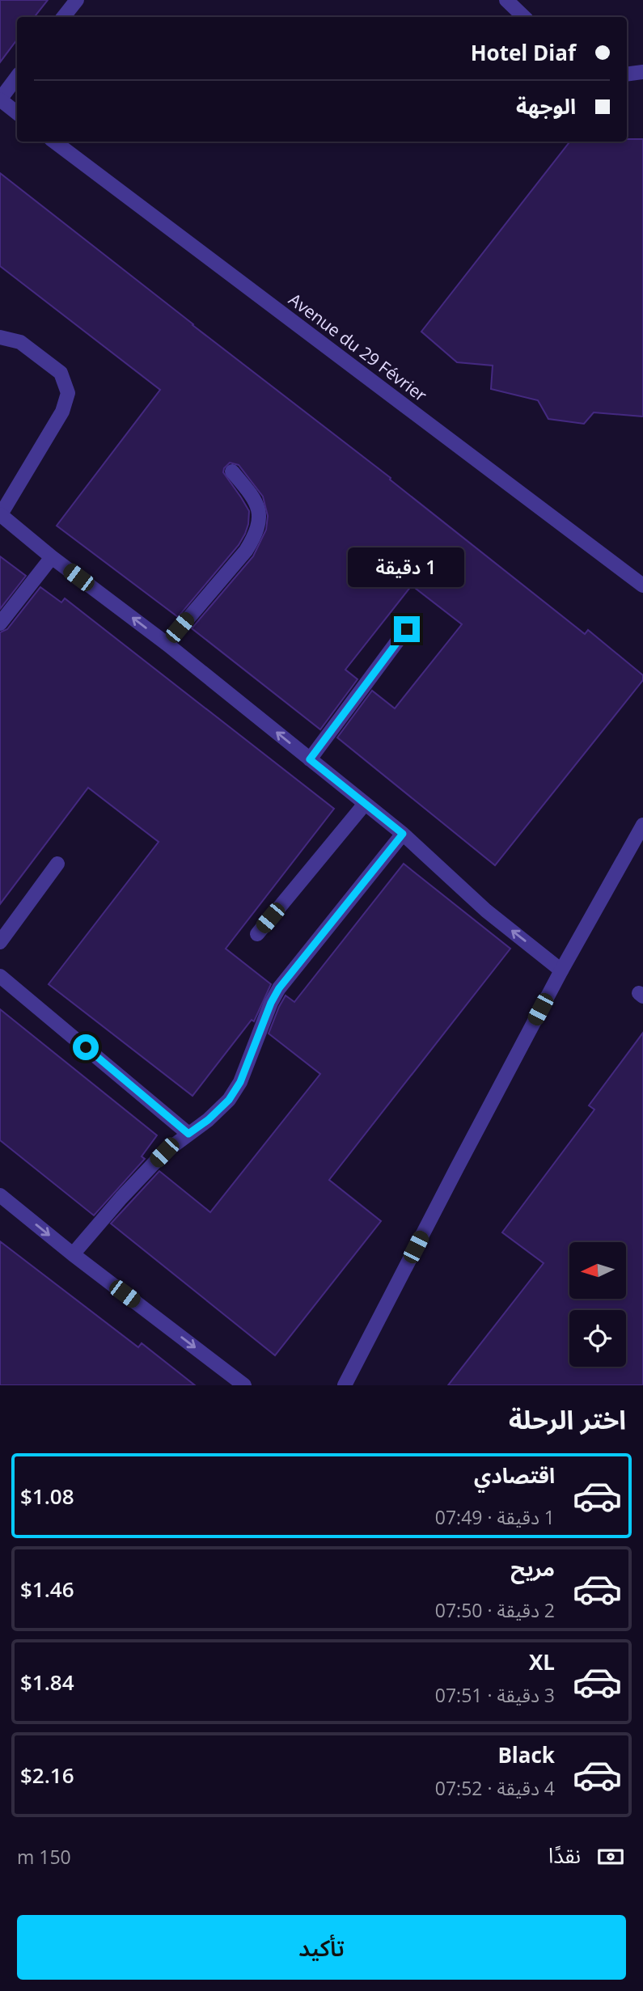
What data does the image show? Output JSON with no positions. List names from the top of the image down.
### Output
{
  "streets": {
    "street": ["Avenue du 29 Février"]
  },
  "north": "left",
  "page": {
    "banner": ["Hotel Diaf", "الوجهة"],
    "bubble": "1 دقيقة",
    "heading": "اختر الرحلة",
    "list": [
      {
        "name": "اقتصادي",
        "note": "1 دقيقة · 07:49",
        "value": "$1.08"
      },
      {
        "name": "مريح",
        "note": "2 دقيقة · 07:50",
        "value": "$1.46"
      },
      {
        "name": "XL",
        "note": "3 دقيقة · 07:51",
        "value": "$1.84"
      },
      {
        "name": "Black",
        "note": "4 دقيقة · 07:52",
        "value": "$2.16"
      }
    ],
    "pay": ["نقدًا", "150 m"],
    "buttons": "تأكيد"
  }
}
